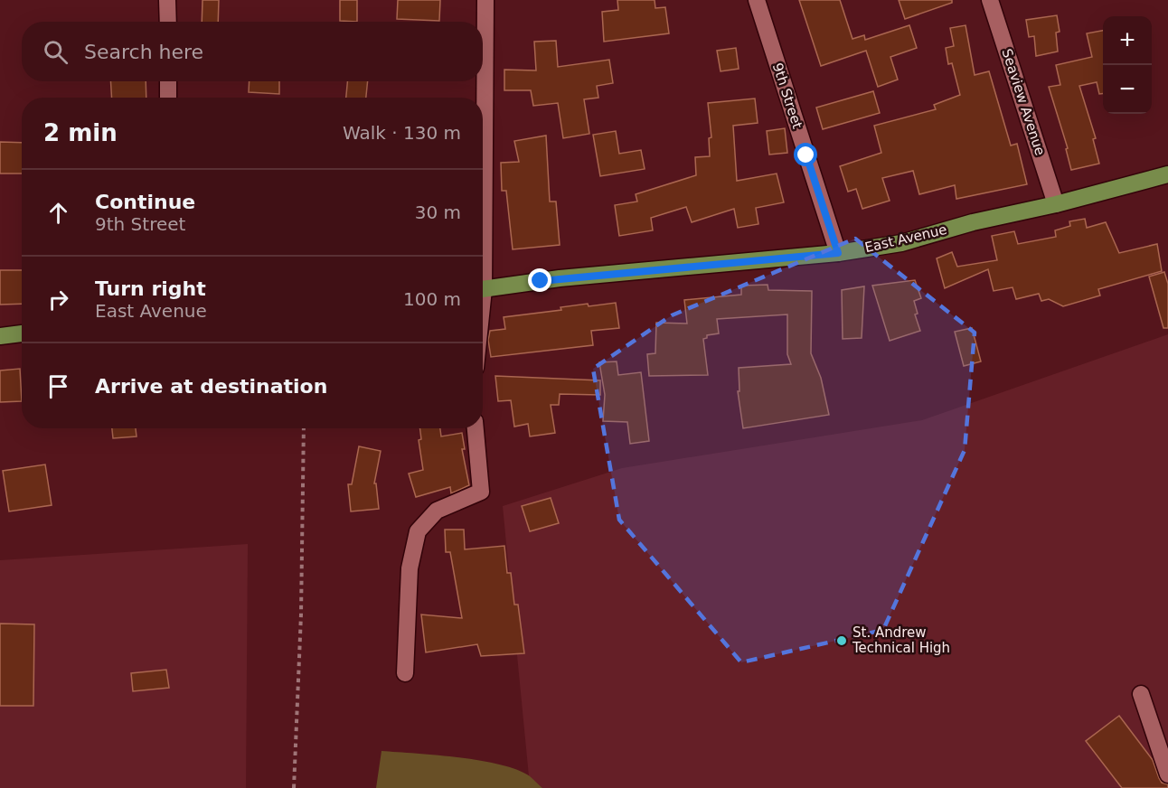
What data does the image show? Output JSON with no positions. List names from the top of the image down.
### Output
{
  "streets": {
    "main road": ["East Avenue"],
    "street": ["9th Street", "Seaview Avenue"]
  },
  "crossings": [
    ["9th Street", "East Avenue"],
    ["Seaview Avenue", "East Avenue"]
  ],
  "places": ["St. Andrew Technical High"],
  "page": {
    "map_buttons": ["+", "−"],
    "search": "Search here",
    "heading": ["2 min", "Walk · 130 m"],
    "list": [
      ["Continue", "9th Street", "30 m"],
      ["Turn right", "East Avenue", "100 m"],
      "Arrive at destination"
    ]
  }
}
